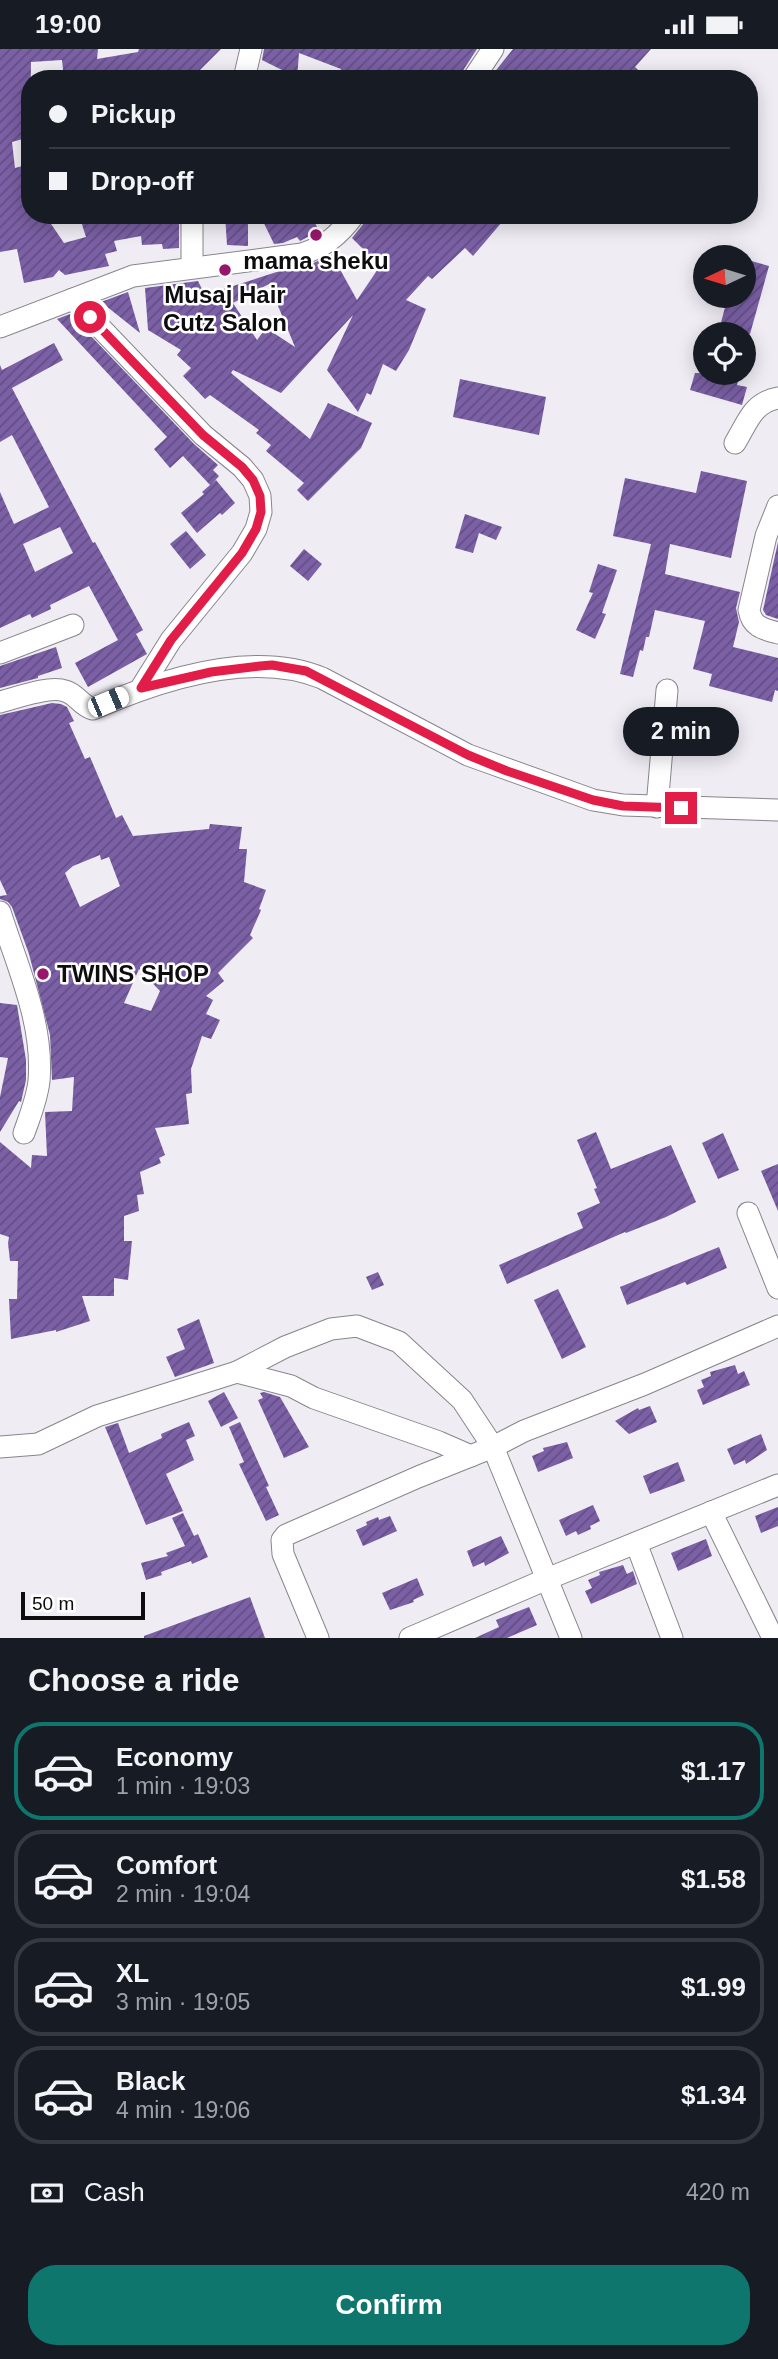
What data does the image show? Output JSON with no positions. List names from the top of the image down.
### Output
{
  "places": ["mama sheku", "Musaj Hair Cutz Salon", "TWINS SHOP"],
  "scale_bar": "50 m",
  "north": "left",
  "page": {
    "status": "19:00",
    "banner": ["Pickup", "Drop-off"],
    "bubble": "2 min",
    "scale": "50 m",
    "heading": "Choose a ride",
    "list": [
      {
        "name": "Economy",
        "note": "1 min · 19:03",
        "value": "$1.17"
      },
      {
        "name": "Comfort",
        "note": "2 min · 19:04",
        "value": "$1.58"
      },
      {
        "name": "XL",
        "note": "3 min · 19:05",
        "value": "$1.99"
      },
      {
        "name": "Black",
        "note": "4 min · 19:06",
        "value": "$1.34"
      }
    ],
    "pay": ["Cash", "420 m"],
    "buttons": "Confirm"
  }
}
